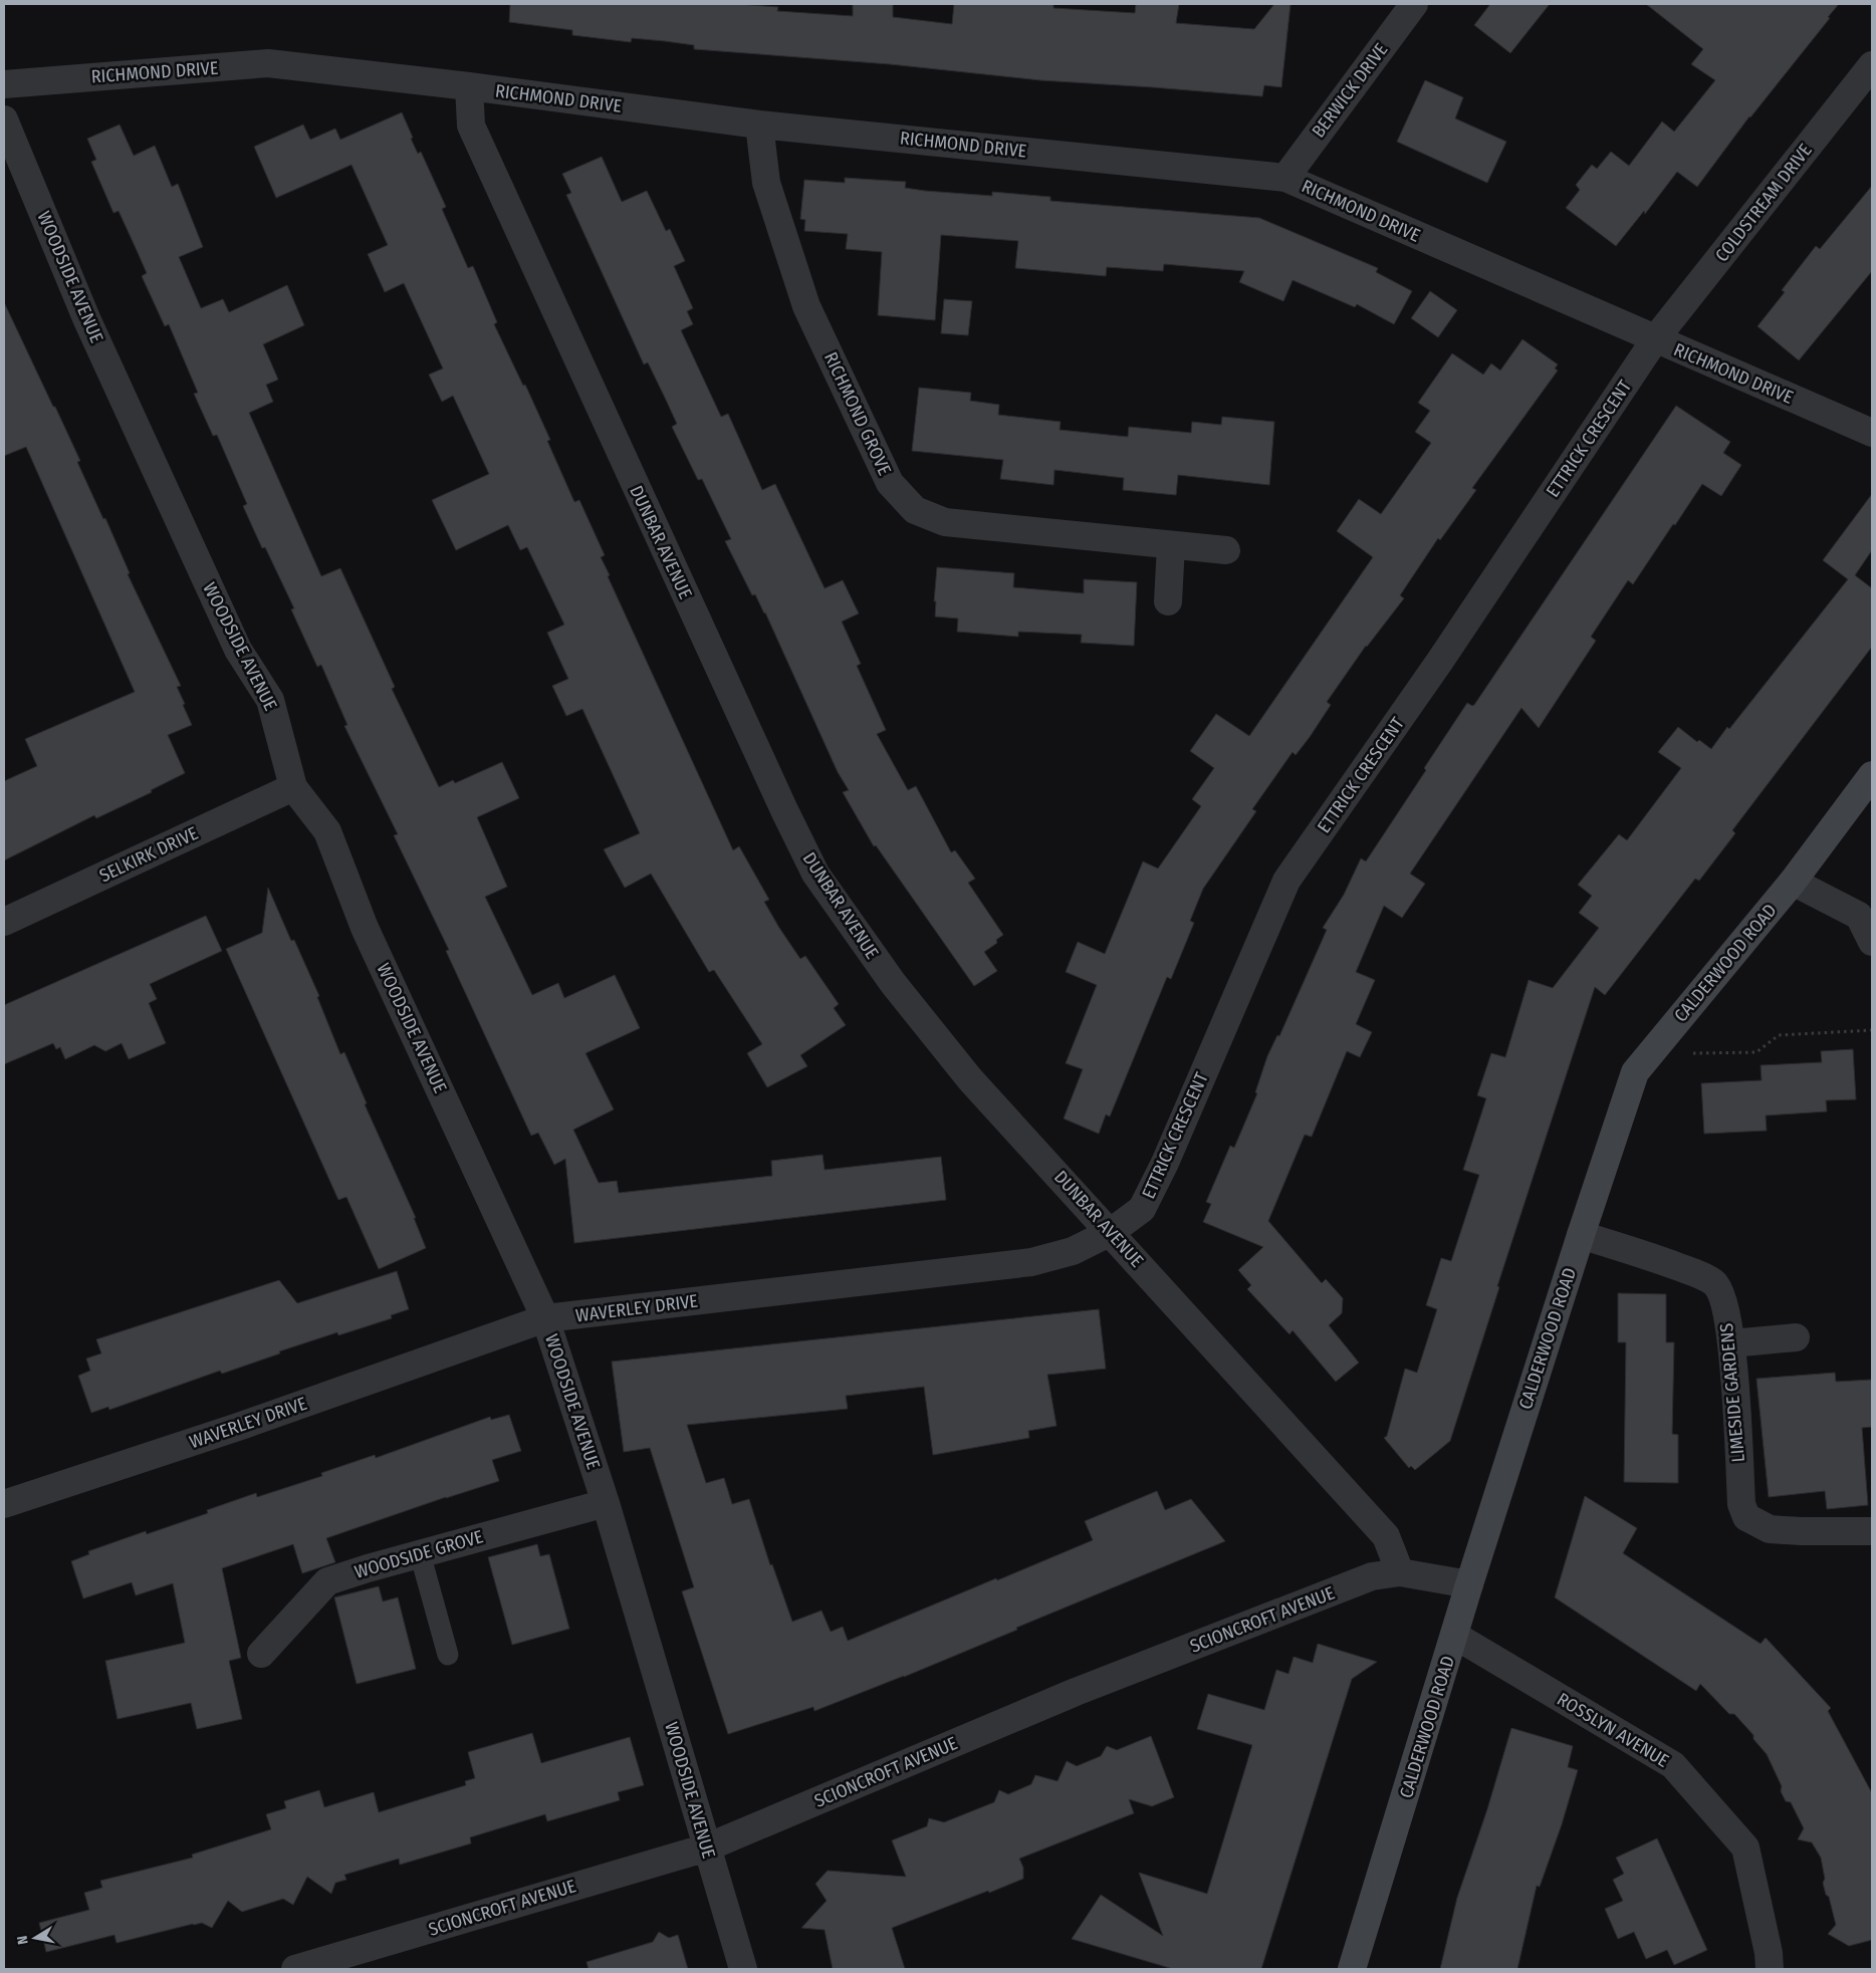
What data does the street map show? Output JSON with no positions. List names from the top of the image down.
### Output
{
  "streets": {
    "street": [
      "RICHMOND DRIVE",
      "BERWICK DRIVE",
      "COLDSTREAM DRIVE",
      "WOODSIDE AVENUE",
      "RICHMOND GROVE",
      "ETTRICK CRESCENT",
      "DUNBAR AVENUE",
      "SELKIRK DRIVE",
      "CALDERWOOD ROAD",
      "WAVERLEY DRIVE",
      "LIMESIDE GARDENS",
      "WOODSIDE GROVE",
      "SCIONCROFT AVENUE",
      "ROSSLYN AVENUE"
    ]
  },
  "crossings": [
    ["RICHMOND DRIVE", "BERWICK DRIVE"],
    ["RICHMOND DRIVE", "COLDSTREAM DRIVE"],
    ["RICHMOND DRIVE", "RICHMOND GROVE"],
    ["RICHMOND DRIVE", "ETTRICK CRESCENT"],
    ["RICHMOND DRIVE", "DUNBAR AVENUE"],
    ["COLDSTREAM DRIVE", "ETTRICK CRESCENT"],
    ["WOODSIDE AVENUE", "SELKIRK DRIVE"],
    ["WOODSIDE AVENUE", "WAVERLEY DRIVE"],
    ["WOODSIDE AVENUE", "WOODSIDE GROVE"],
    ["WOODSIDE AVENUE", "SCIONCROFT AVENUE"],
    ["ETTRICK CRESCENT", "DUNBAR AVENUE"],
    ["ETTRICK CRESCENT", "WAVERLEY DRIVE"],
    ["DUNBAR AVENUE", "WAVERLEY DRIVE"],
    ["DUNBAR AVENUE", "SCIONCROFT AVENUE"],
    ["CALDERWOOD ROAD", "LIMESIDE GARDENS"],
    ["CALDERWOOD ROAD", "SCIONCROFT AVENUE"],
    ["CALDERWOOD ROAD", "ROSSLYN AVENUE"]
  ],
  "north": "left"
}
